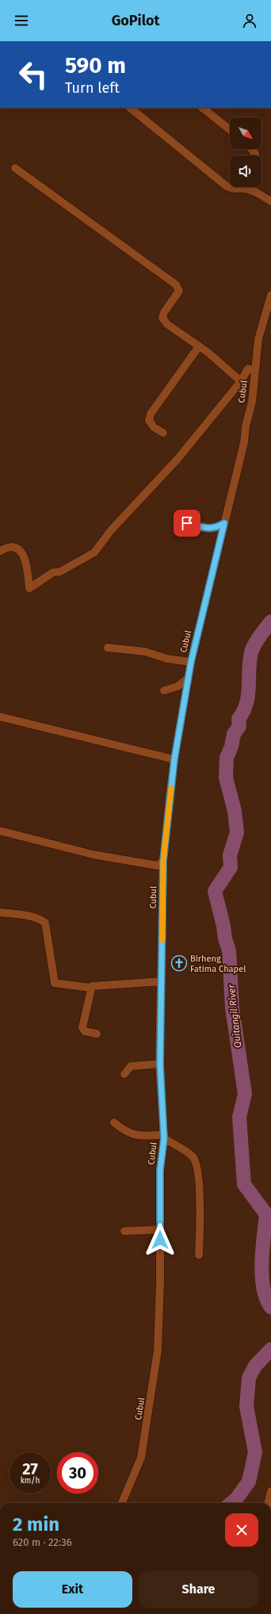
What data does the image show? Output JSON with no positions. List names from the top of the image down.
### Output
{
  "streets": {
    "street": ["Cubul"]
  },
  "water": ["Quitangil River"],
  "places": {
    "church": ["Birheng Fatima Chapel"]
  },
  "north": "bottom right",
  "page": {
    "header": "GoPilot",
    "turn": ["590 m", "Turn left"],
    "speed": "27 km/h",
    "limit": "30",
    "heading": ["2 min", "620 m · 22:36"],
    "buttons": ["Exit", "Share"]
  }
}
